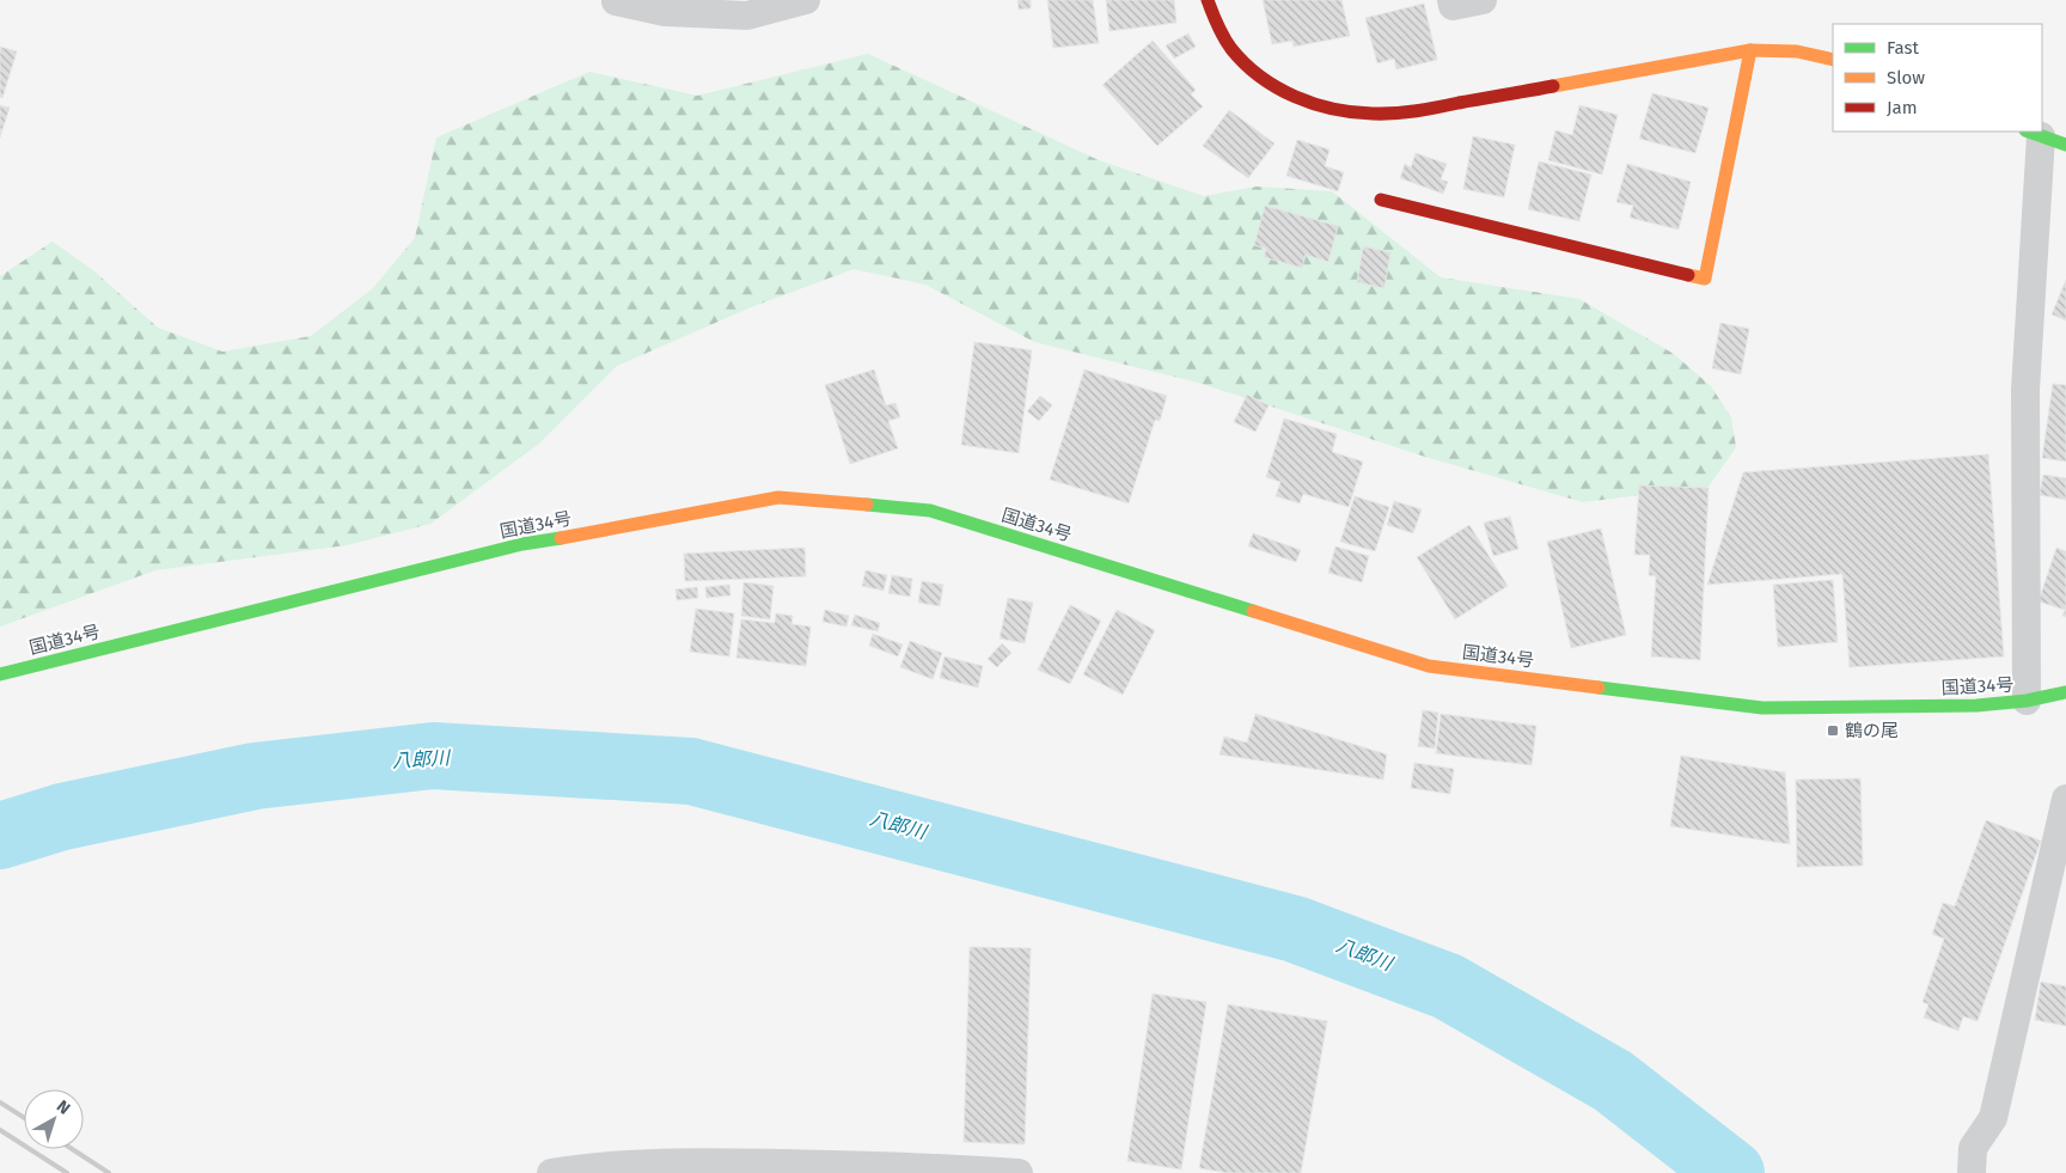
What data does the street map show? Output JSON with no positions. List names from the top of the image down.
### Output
{
  "streets": {
    "main road": ["国道34号"]
  },
  "water": ["八郎川"],
  "places": {
    "transit": ["鶴の尾"]
  },
  "legend": ["Fast", "Slow", "Jam"],
  "north": "top right"
}
